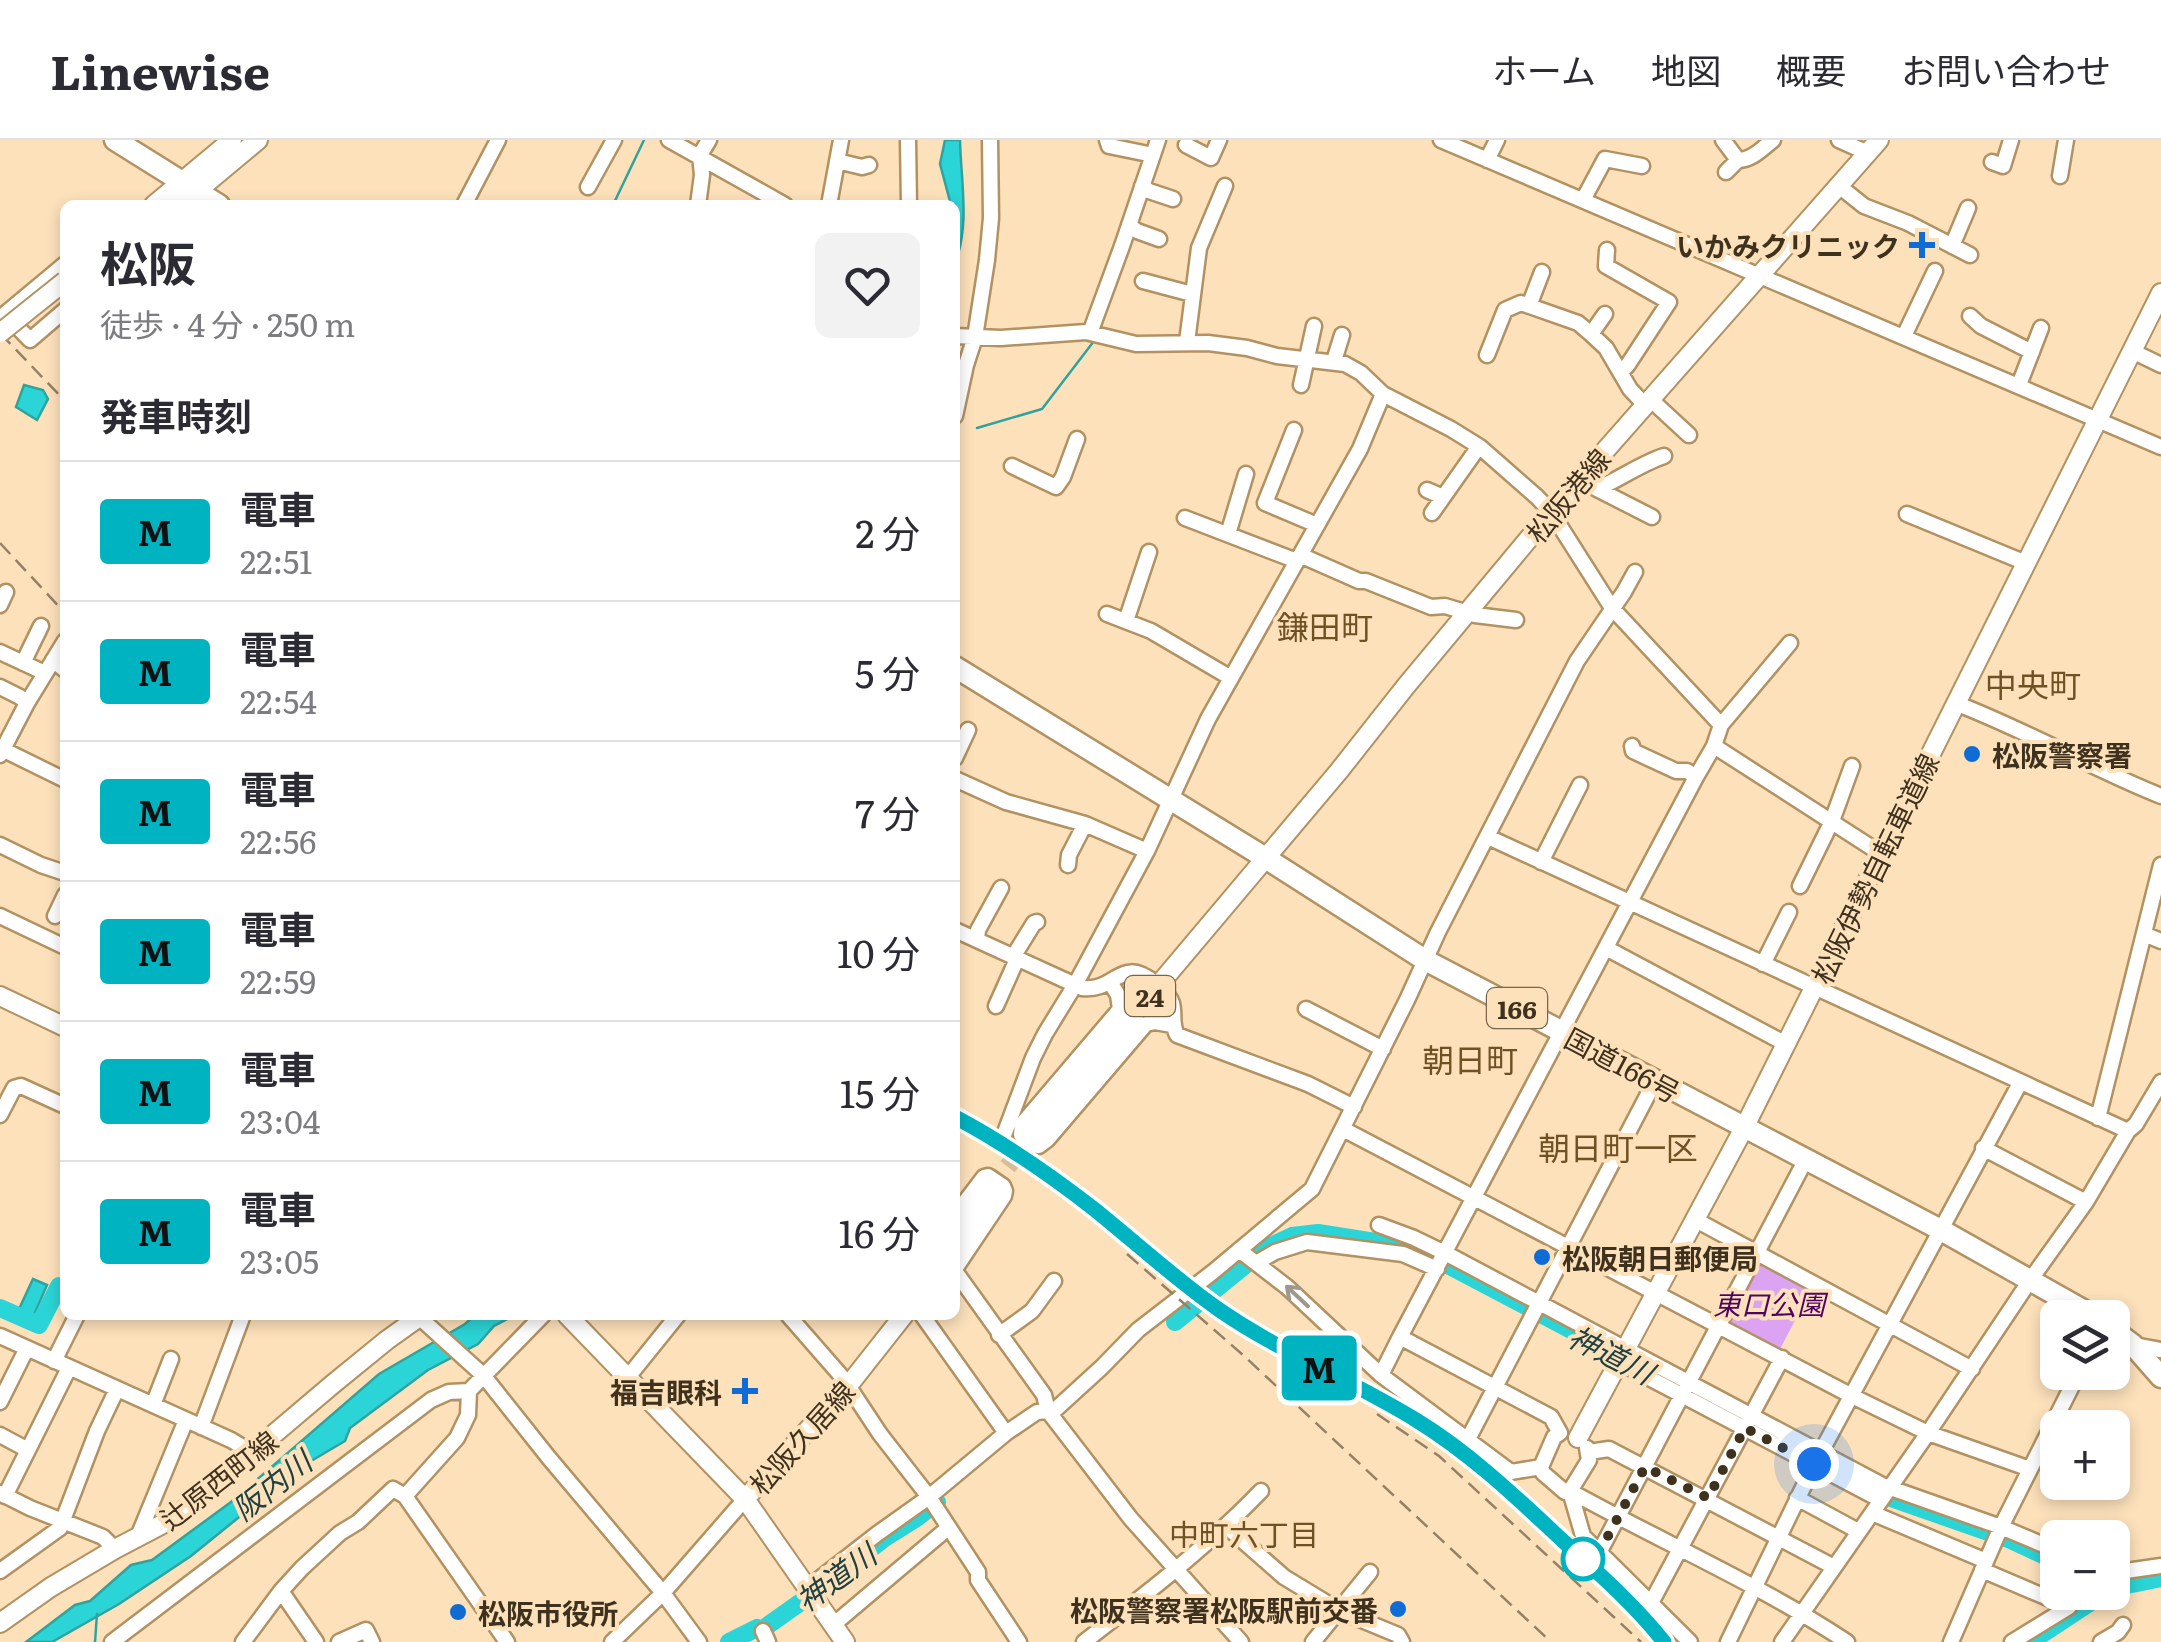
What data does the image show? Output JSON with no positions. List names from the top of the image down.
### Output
{
  "streets": {
    "highway": ["166", "国道166号"],
    "main road": [
      "松阪港線",
      "松阪伊勢自転車道線",
      "24",
      "松阪久居線",
      "辻原西町線"
    ]
  },
  "crossings": [
    ["松阪港線", "24"],
    ["松阪港線", "国道166号"],
    ["松阪伊勢自転車道線", "国道166号"],
    ["24", "国道166号"]
  ],
  "districts": [
    "鎌田町",
    "中央町",
    "朝日町",
    "朝日町一区",
    "中町六丁目"
  ],
  "water": ["神道川", "阪内川"],
  "parks": ["東口公園"],
  "places": {
    "health": ["いかみクリニック", "福吉眼科"],
    "other": [
      "松阪警察署",
      "松阪朝日郵便局",
      "松阪警察署松阪駅前交番",
      "松阪市役所"
    ]
  },
  "page": {
    "header": "Linewise",
    "nav": [
      "ホーム",
      "地図",
      "概要",
      "お問い合わせ"
    ],
    "on_map": "M",
    "heading": [
      ["松阪", "徒歩 · 4 分 · 250 m"],
      "発車時刻"
    ],
    "list": [
      {
        "mark": "M",
        "name": "電車",
        "note": "22:51",
        "value": "2 分"
      },
      {
        "mark": "M",
        "name": "電車",
        "note": "22:54",
        "value": "5 分"
      },
      {
        "mark": "M",
        "name": "電車",
        "note": "22:56",
        "value": "7 分"
      },
      {
        "mark": "M",
        "name": "電車",
        "note": "22:59",
        "value": "10 分"
      },
      {
        "mark": "M",
        "name": "電車",
        "note": "23:04",
        "value": "15 分"
      },
      {
        "mark": "M",
        "name": "電車",
        "note": "23:05",
        "value": "16 分"
      }
    ],
    "map_buttons": ["+", "−"]
  }
}
